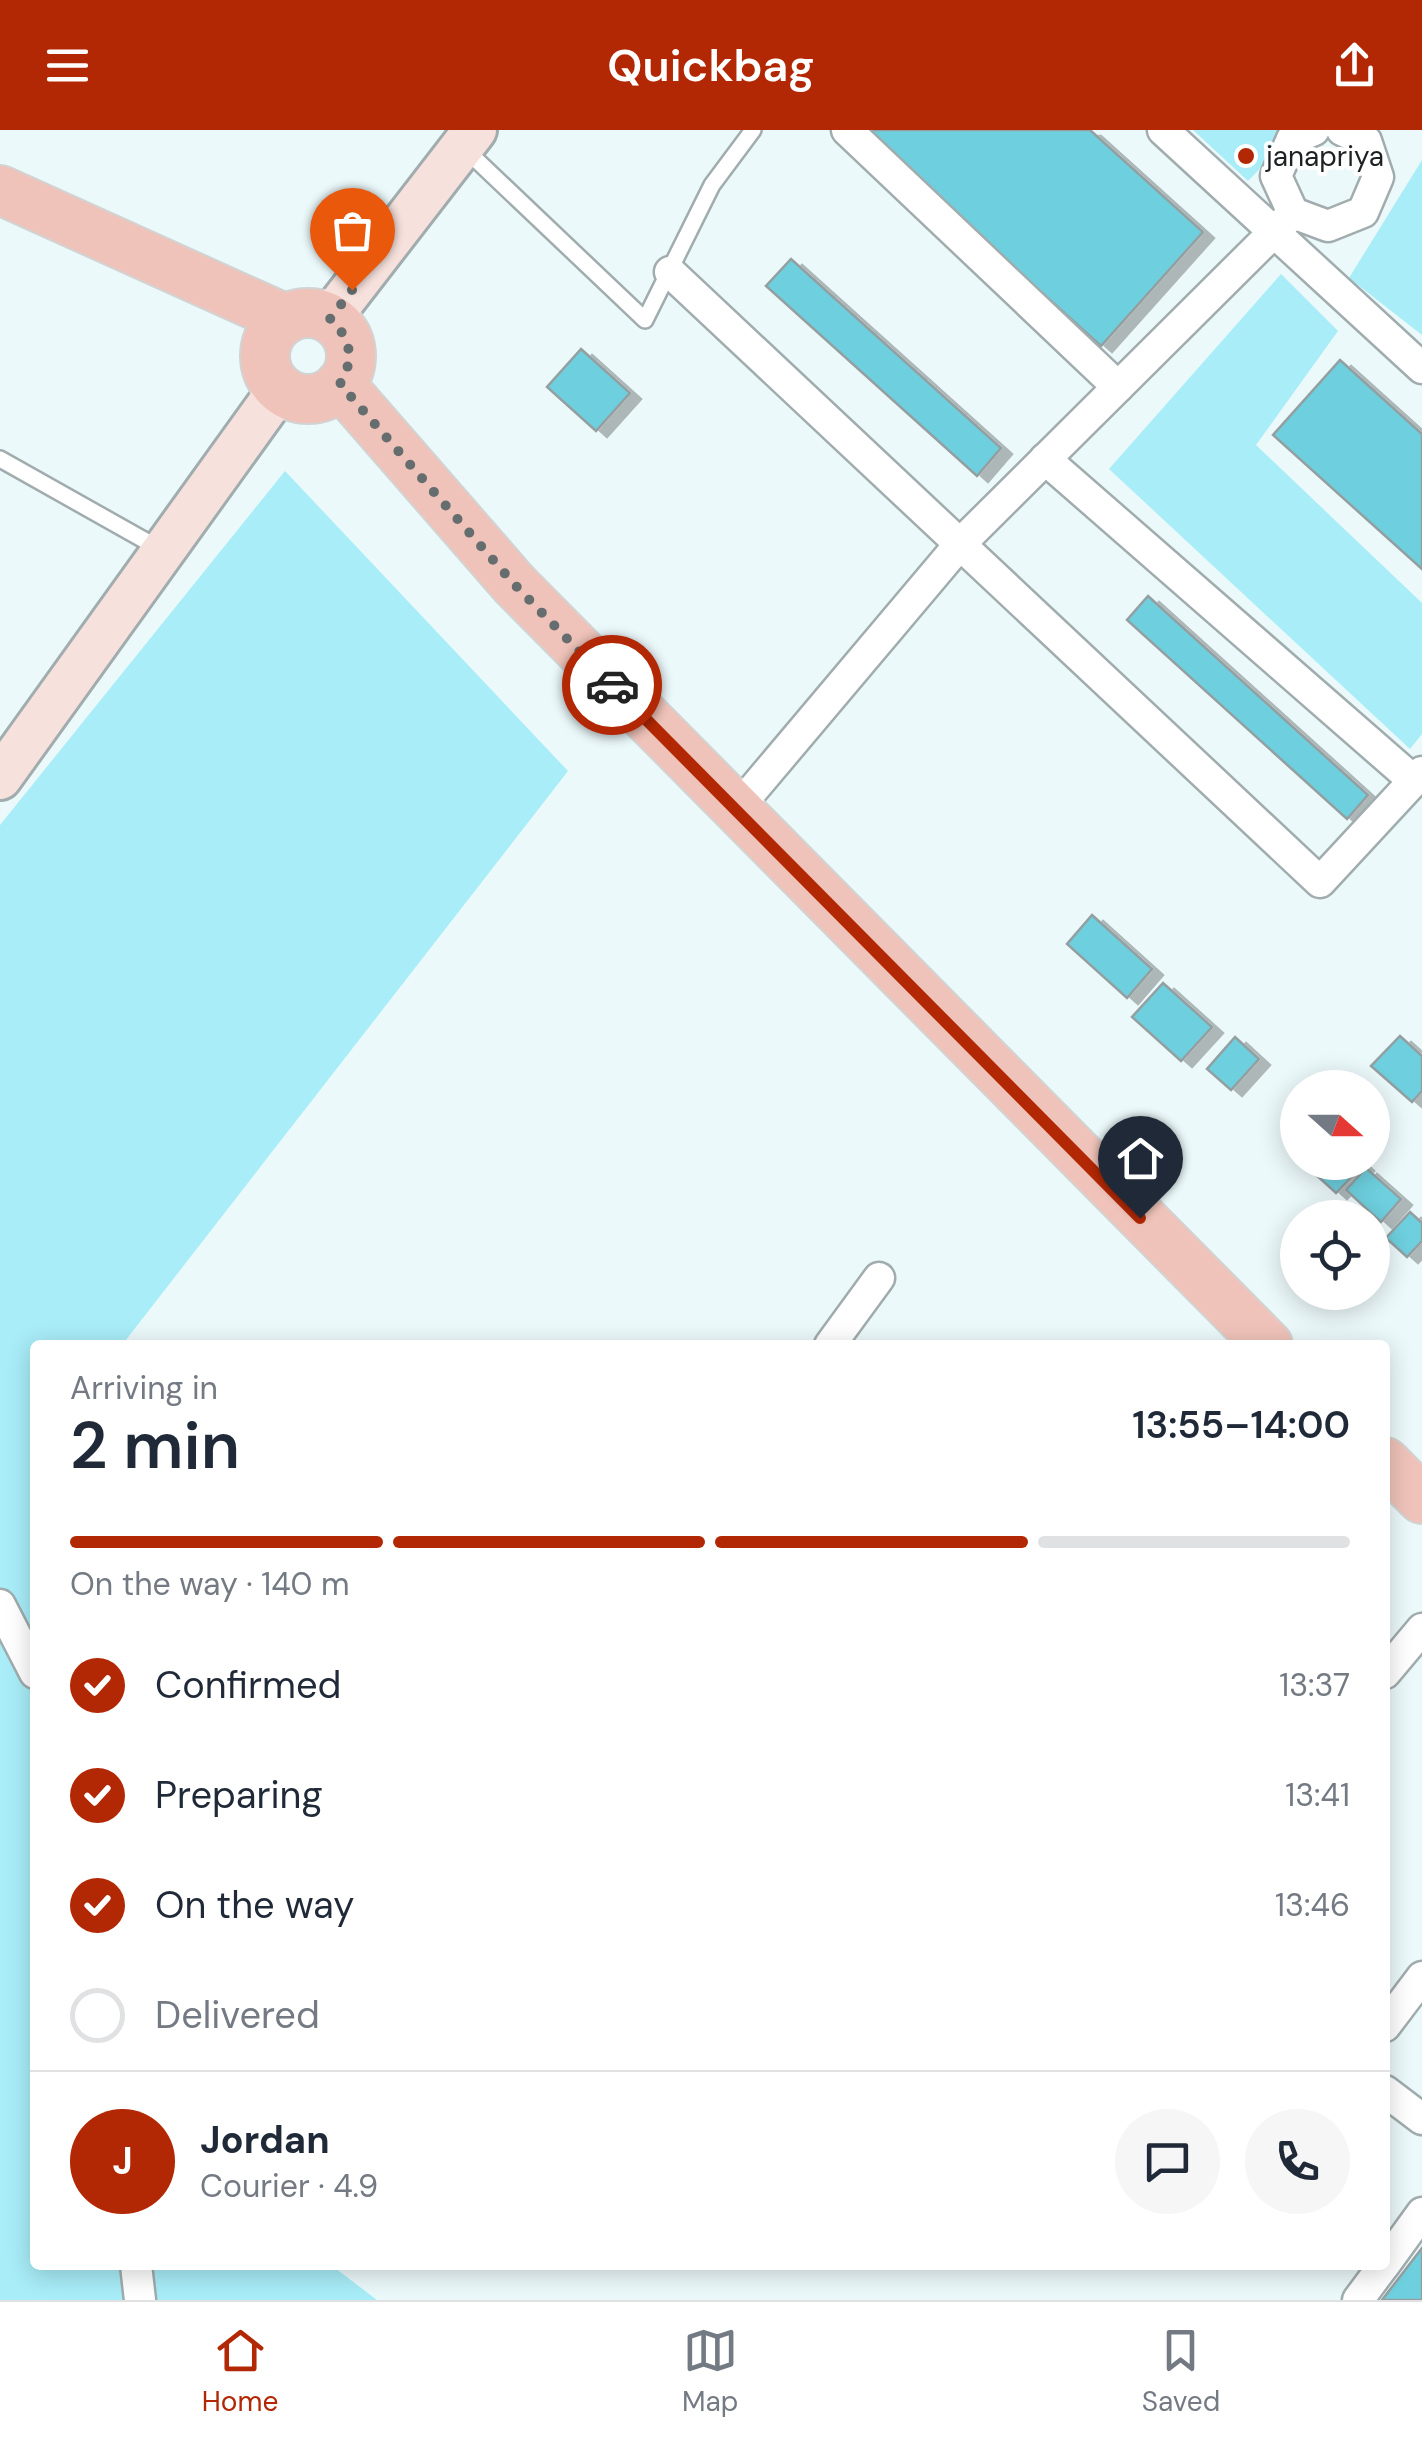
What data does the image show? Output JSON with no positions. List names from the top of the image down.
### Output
{
  "places": ["janapriya"],
  "north": "right",
  "page": {
    "header": "Quickbag",
    "heading": ["2 min", "Arriving in", "13:55–14:00"],
    "panel": ["Jordan", "Courier · 4.9"],
    "bar": "On the way · 140 m",
    "list": [
      ["Confirmed", "13:37"],
      ["Preparing", "13:41"],
      ["On the way", "13:46"],
      "Delivered"
    ],
    "round": "J",
    "tabs": ["Home", "Map", "Saved"]
  }
}
